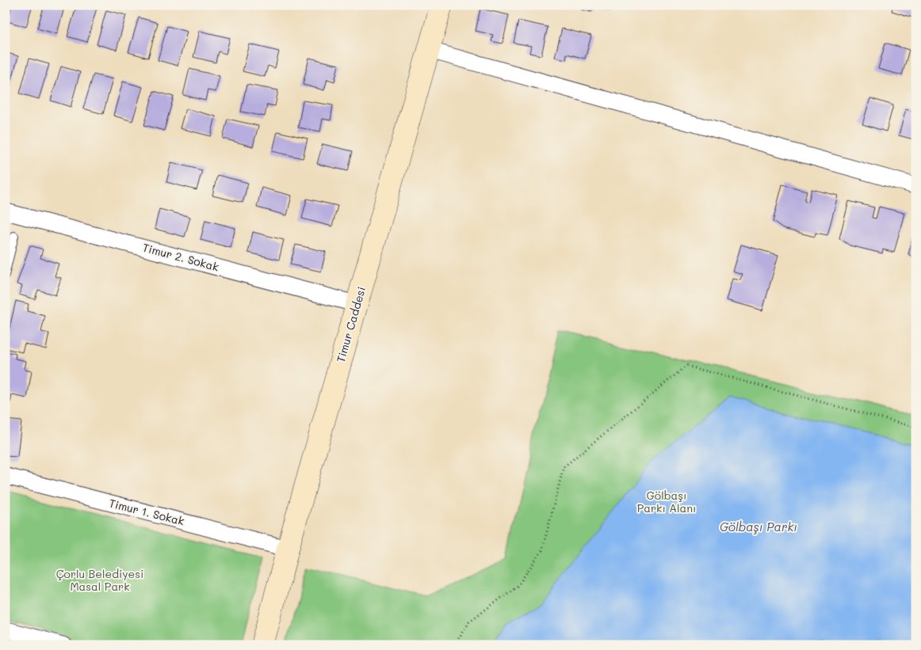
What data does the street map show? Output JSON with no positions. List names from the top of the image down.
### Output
{
  "streets": {
    "street": ["Timur 2. Sokak", "Timur Caddesi", "Timur 1. Sokak"]
  },
  "crossings": [
    ["Timur 2. Sokak", "Timur Caddesi"],
    ["Timur Caddesi", "Timur 1. Sokak"]
  ],
  "water": ["Gölbaşı Parkı"],
  "parks": ["Gölbaşı Parkı Alanı", "Çorlu Belediyesi Masal Park"]
}
